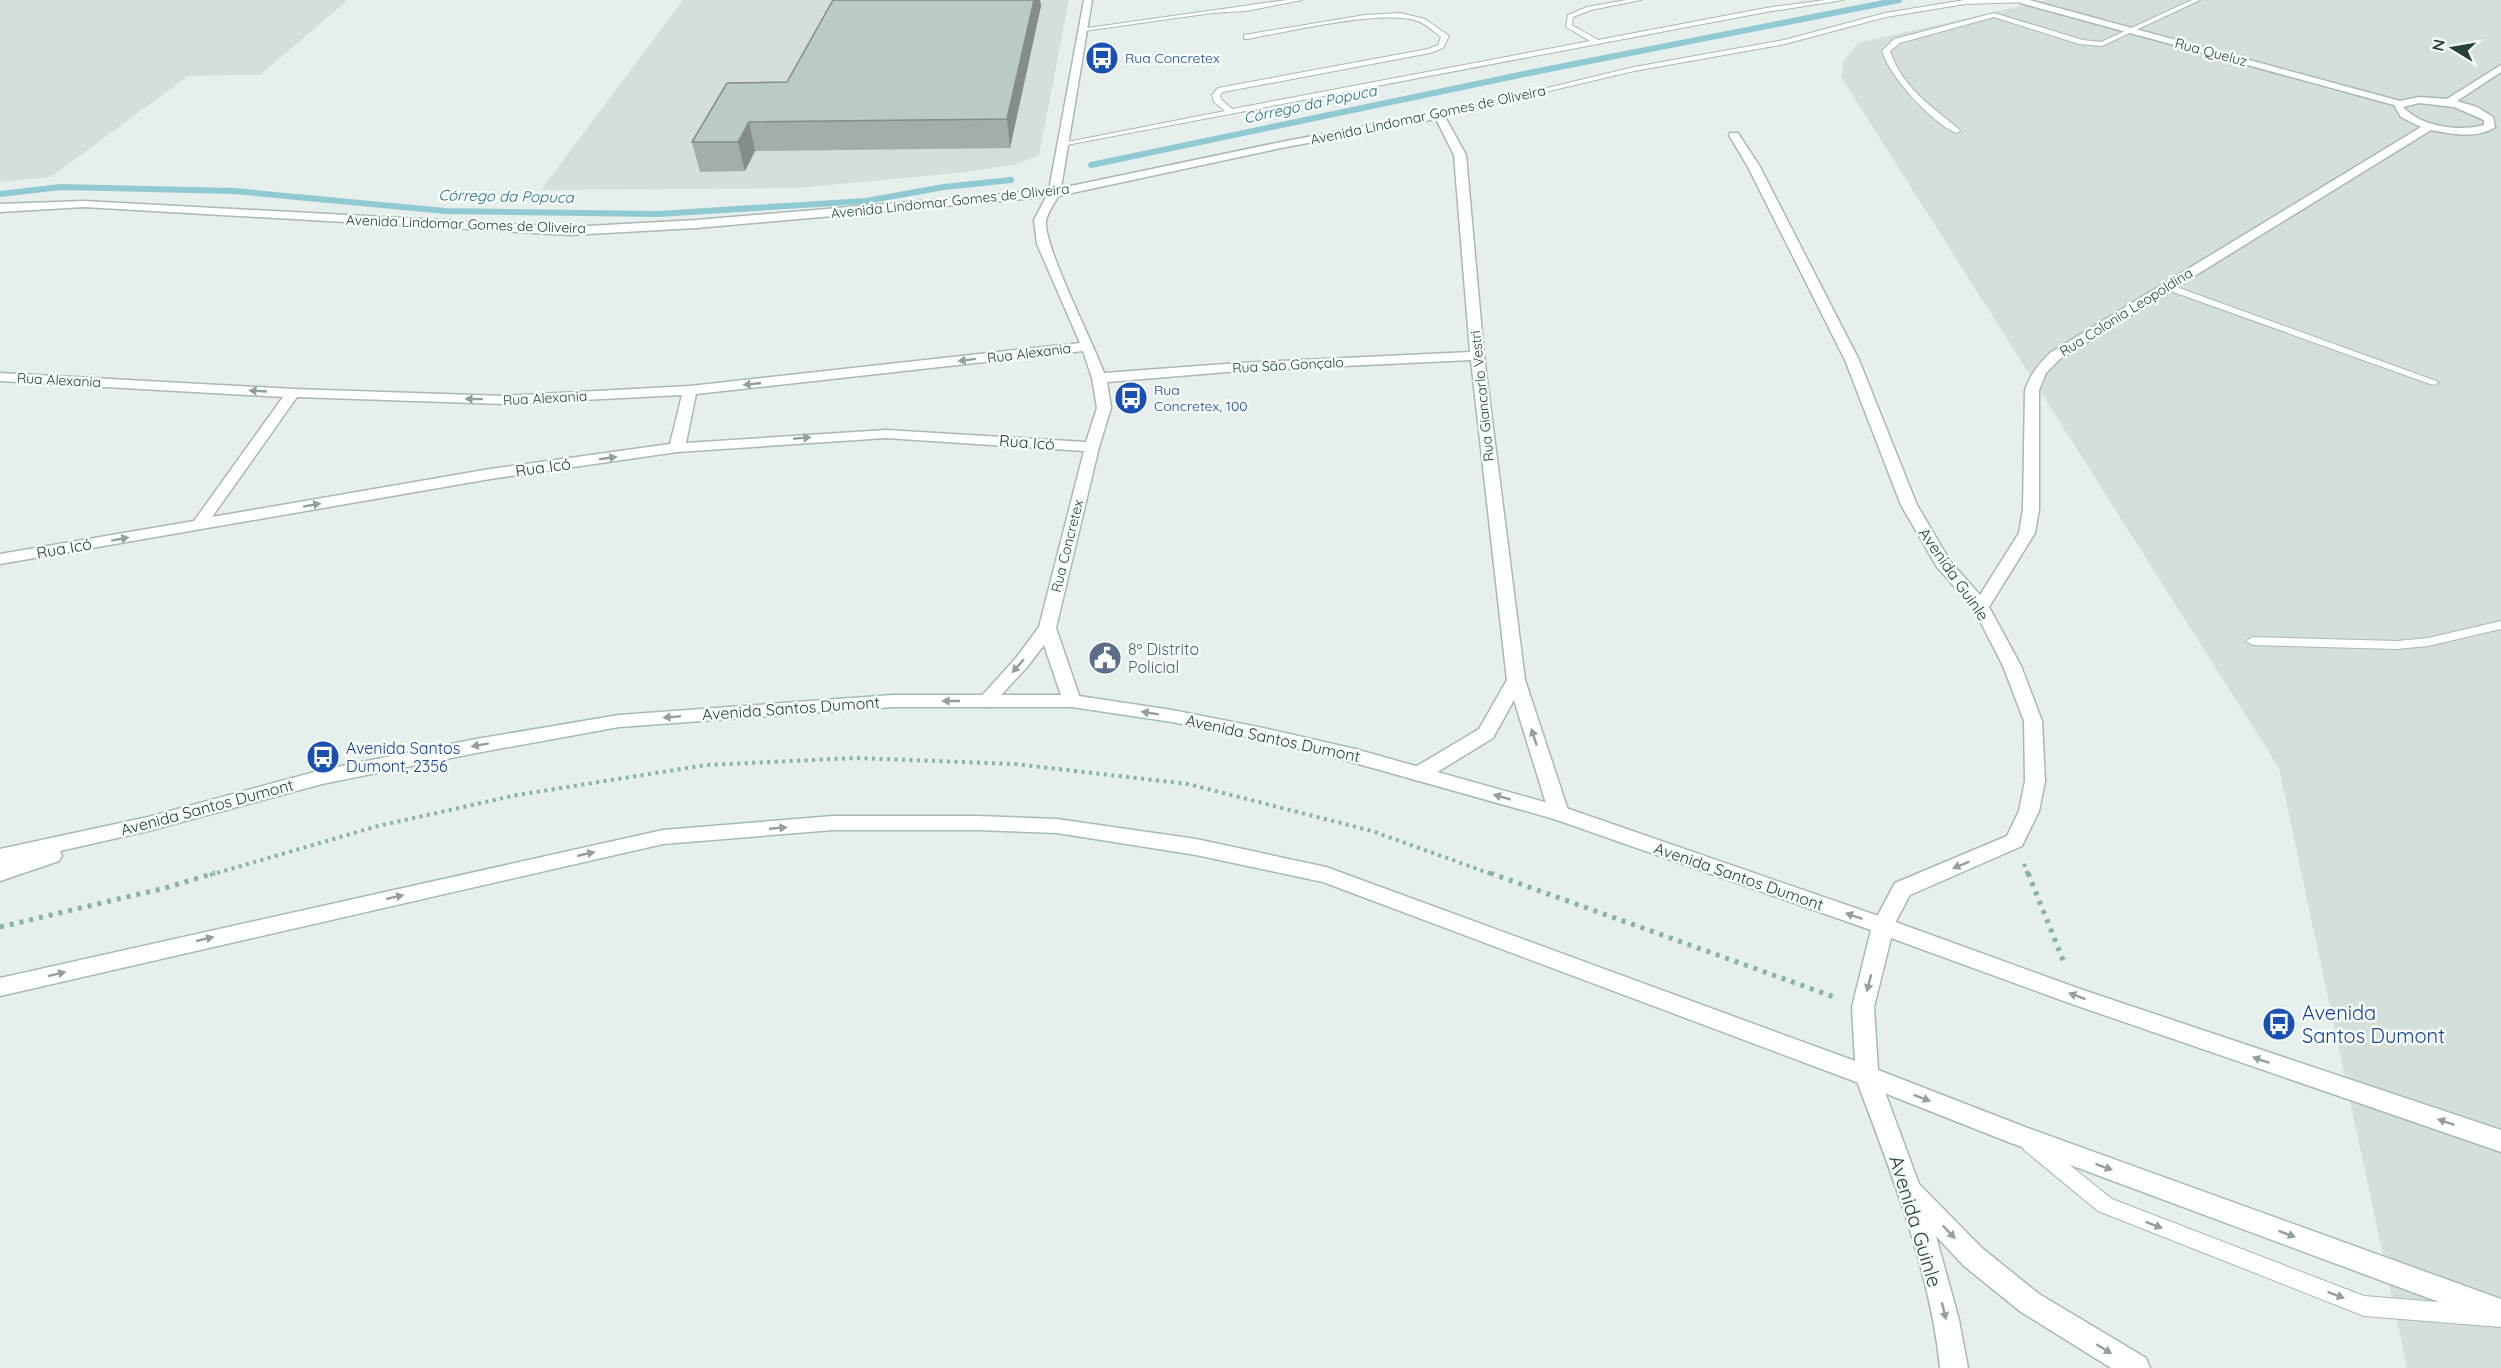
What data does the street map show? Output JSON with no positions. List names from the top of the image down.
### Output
{
  "streets": {
    "street": [
      "Rua Queluz",
      "Avenida Lindomar Gomes de Oliveira",
      "Rua Colonia Leopoldina",
      "Rua Alexania",
      "Rua São Gonçalo",
      "Rua Giancarlo Vestri",
      "Rua Icó",
      "Rua Concretex",
      "Avenida Guinle",
      "Avenida Santos Dumont"
    ]
  },
  "crossings": [
    ["Rua Queluz", "Avenida Lindomar Gomes de Oliveira"],
    ["Avenida Lindomar Gomes de Oliveira", "Rua Giancarlo Vestri"],
    ["Avenida Lindomar Gomes de Oliveira", "Rua Concretex"],
    ["Rua Colonia Leopoldina", "Avenida Guinle"],
    ["Rua Alexania", "Rua Concretex"],
    ["Rua São Gonçalo", "Rua Giancarlo Vestri"],
    ["Rua São Gonçalo", "Rua Concretex"],
    ["Rua Giancarlo Vestri", "Avenida Santos Dumont"],
    ["Rua Icó", "Rua Concretex"],
    ["Rua Concretex", "Avenida Santos Dumont"],
    ["Avenida Guinle", "Avenida Santos Dumont"]
  ],
  "one_way": ["Rua Alexania", "Rua Icó"],
  "water": ["Córrego da Popuca"],
  "places": {
    "bus stop": [
      "Rua Concretex",
      "Rua Concretex, 100",
      "Avenida Santos Dumont, 2356",
      "Avenida Santos Dumont"
    ],
    "public building": ["8º Distrito Policial"]
  },
  "north": "left"
}
